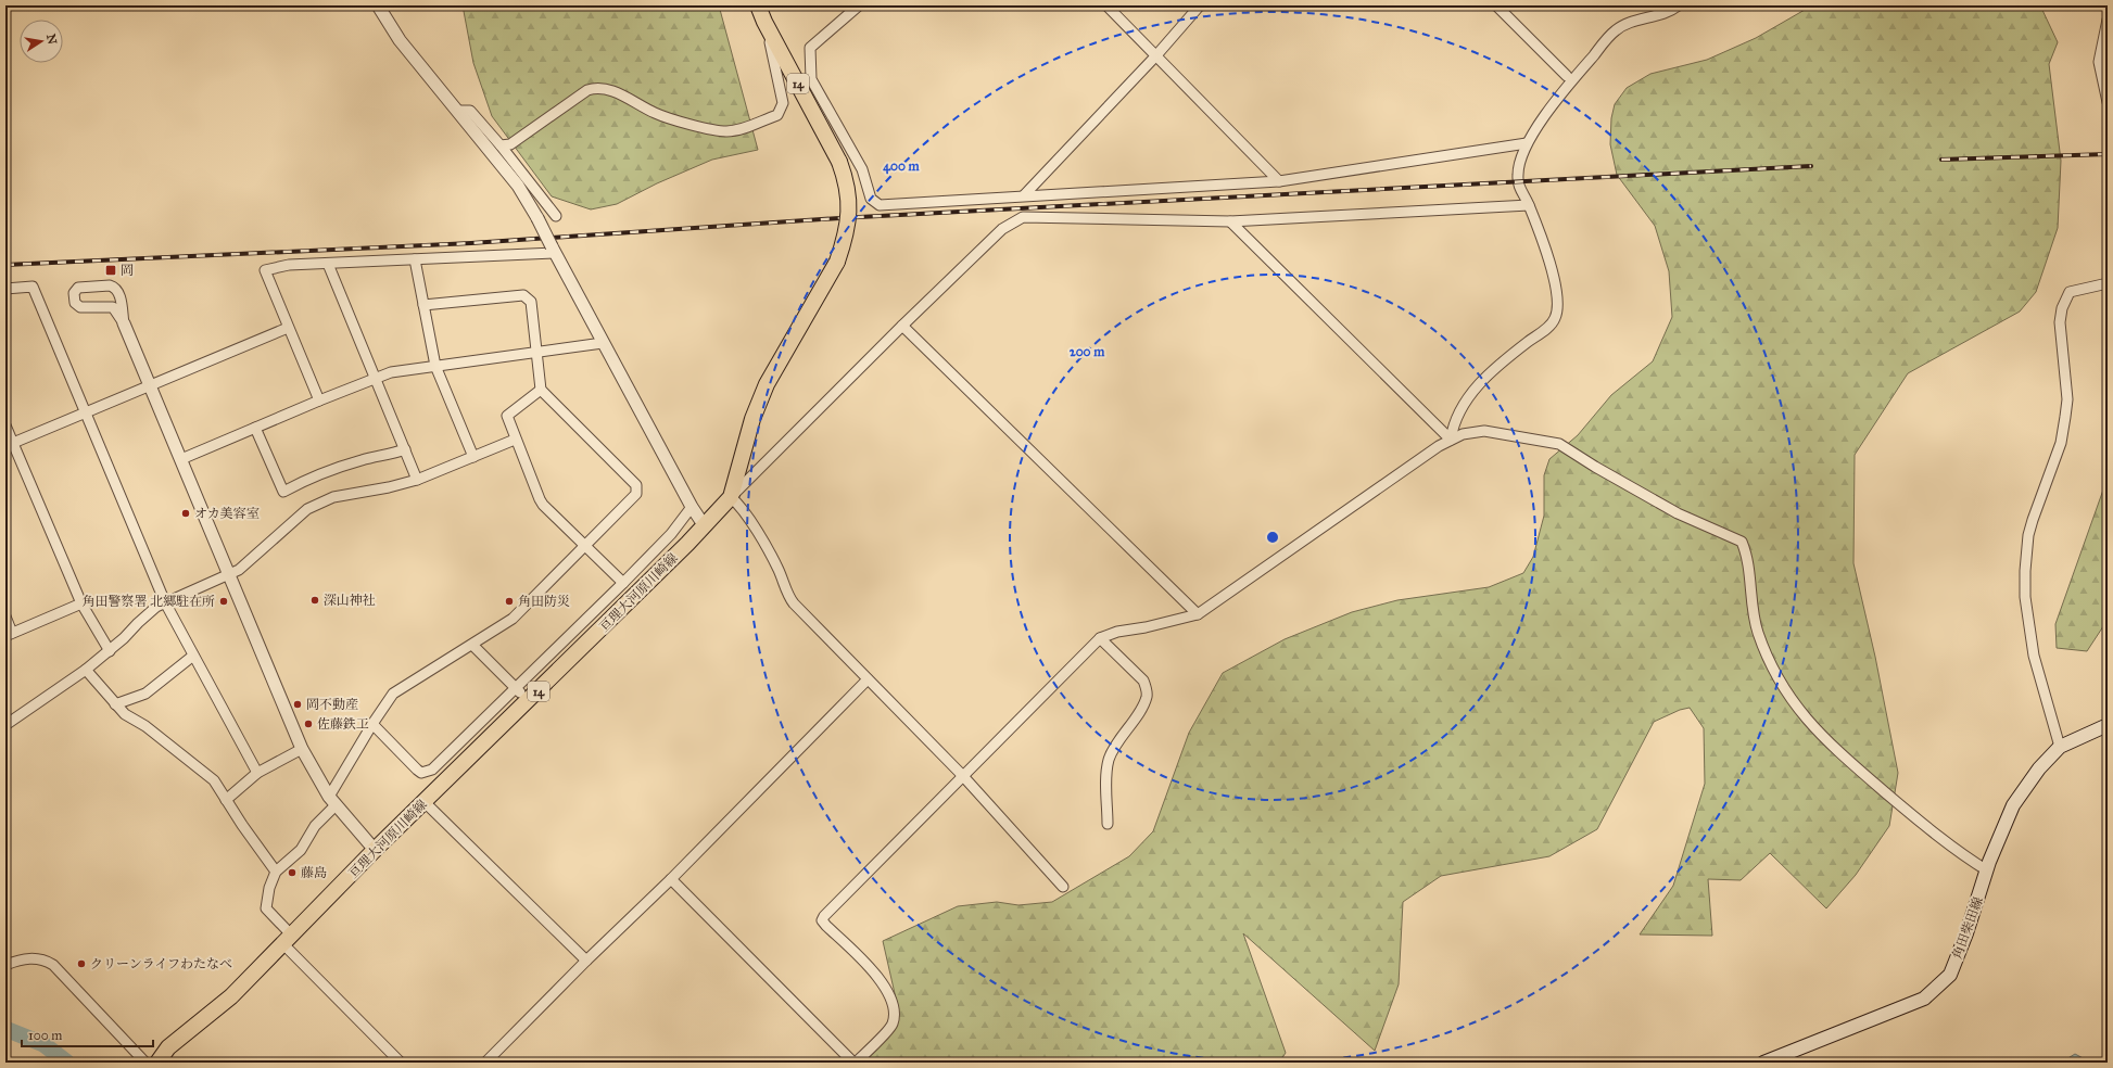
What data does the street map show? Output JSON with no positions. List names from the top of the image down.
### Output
{
  "streets": {
    "main road": ["14", "亘理大河原川崎線", "角田柴田線"]
  },
  "places": {
    "transit": ["岡"],
    "other": [
      "オカ美容室",
      "深山神社",
      "角田警察署 北郷駐在所",
      "角田防災",
      "岡不動産",
      "佐藤鉄工",
      "藤島",
      "クリーンライフわたなべ"
    ]
  },
  "scale_bar": "100 m",
  "north": "right",
  "rings": ["400 m", "200 m"]
}
